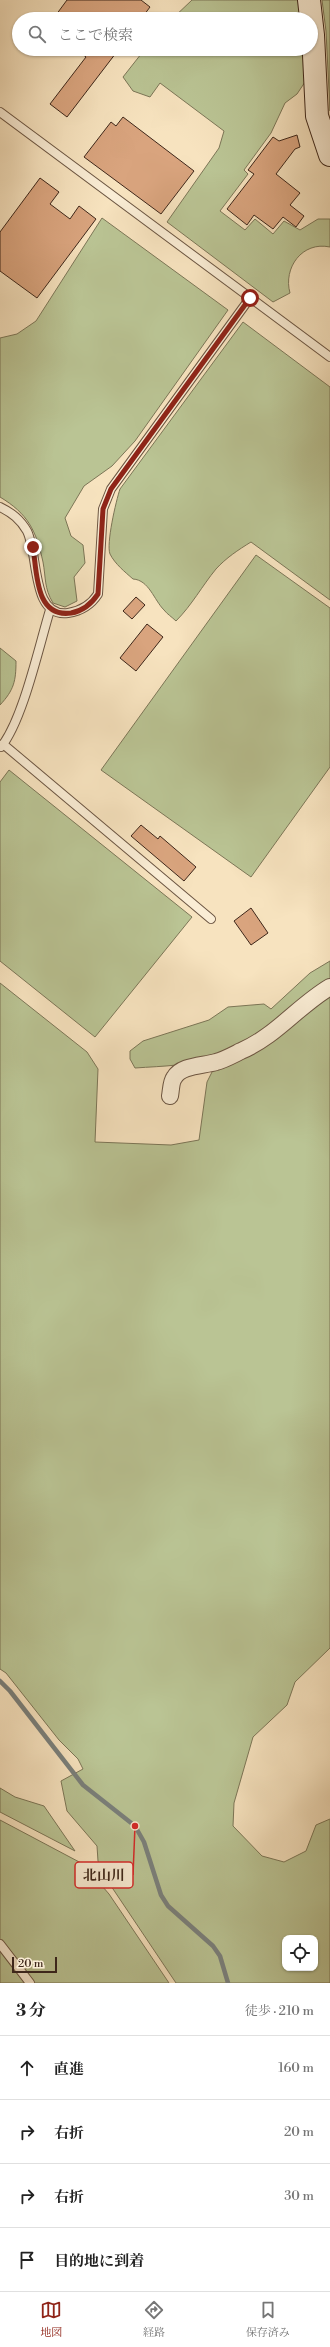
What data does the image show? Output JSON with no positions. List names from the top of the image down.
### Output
{
  "places": ["北山川"],
  "scale_bar": "20 m",
  "page": {
    "search": "ここで検索",
    "scale": "20 m",
    "heading": ["3 分", "徒歩 · 210 m"],
    "list": [
      ["直進", "160 m"],
      ["右折", "20 m"],
      ["右折", "30 m"],
      "目的地に到着"
    ],
    "nav": ["地図", "経路", "保存済み"]
  }
}
